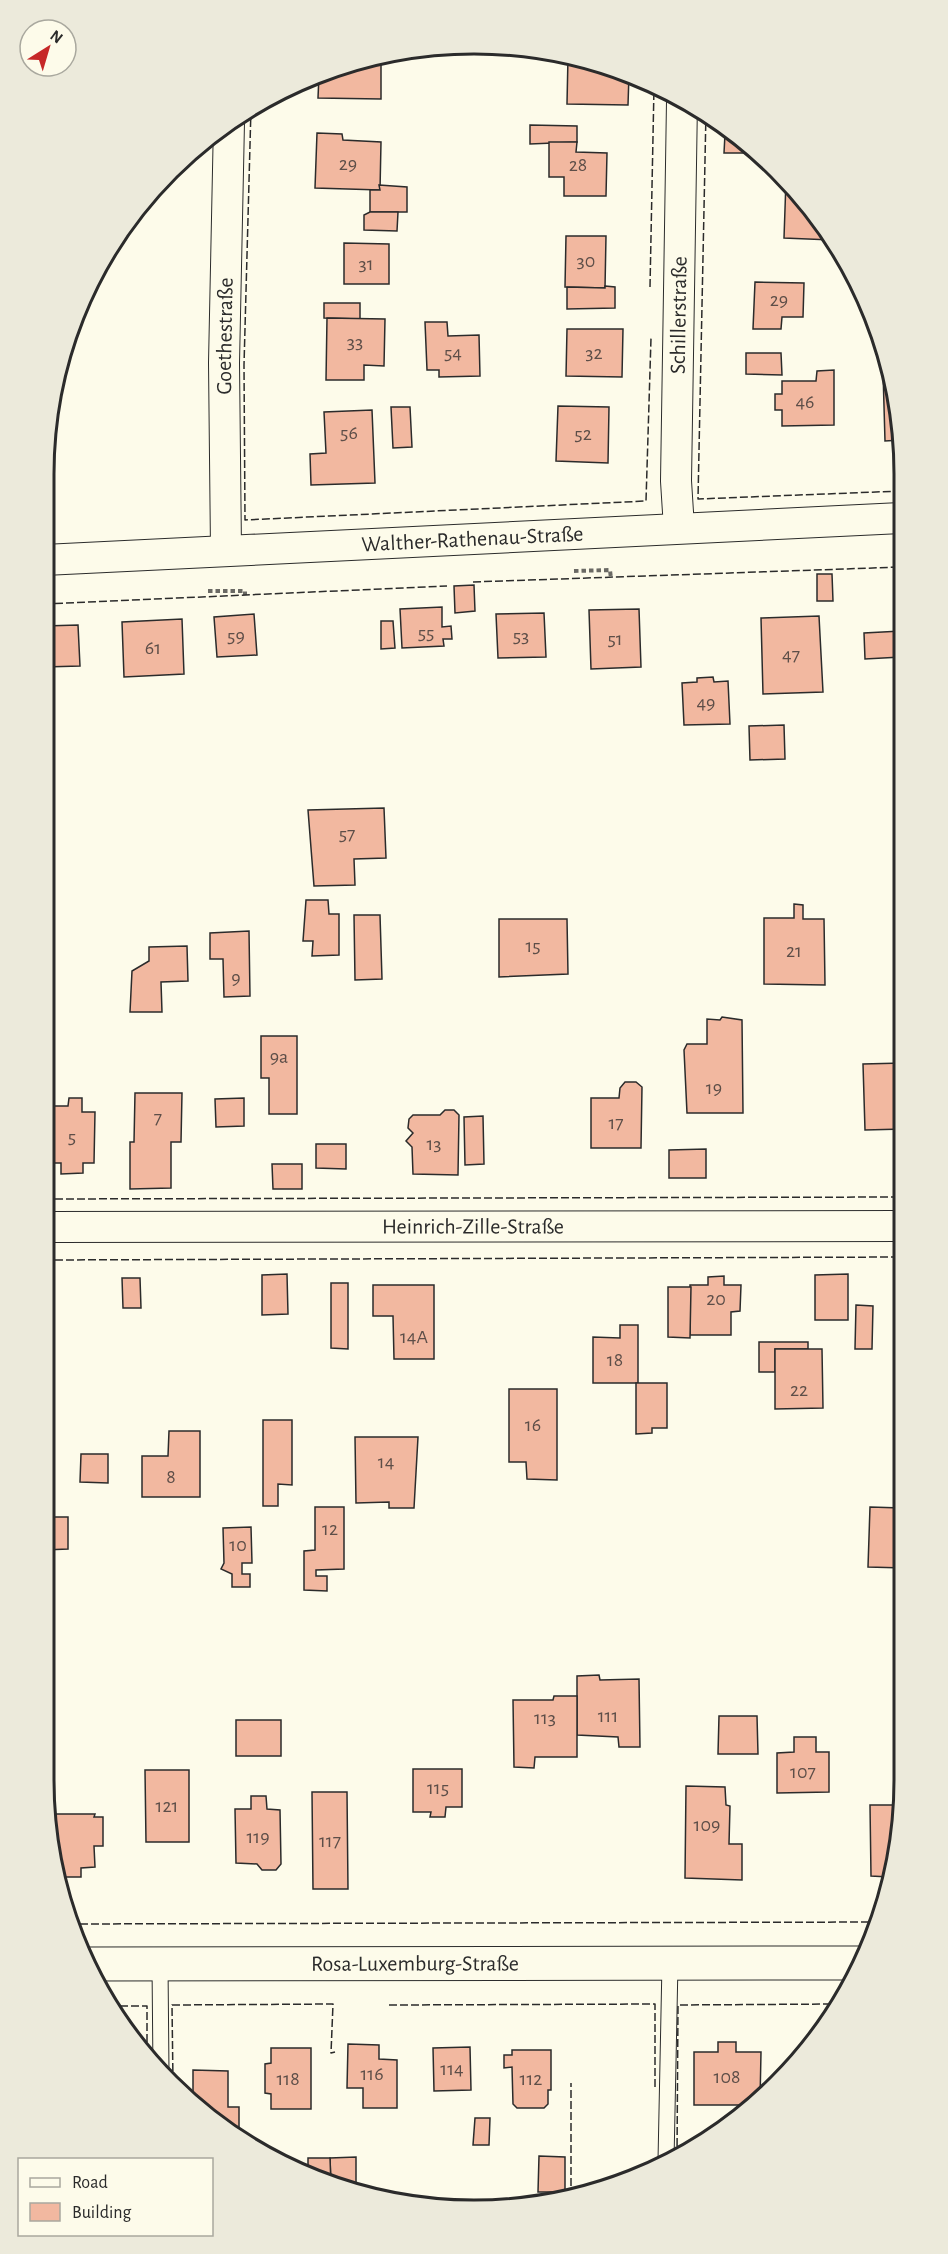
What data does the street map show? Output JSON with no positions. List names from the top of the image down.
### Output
{
  "streets": {
    "street": [
      "Schillerstraße",
      "Goethestraße",
      "Walther-Rathenau-Straße",
      "Heinrich-Zille-Straße",
      "Rosa-Luxemburg-Straße"
    ]
  },
  "crossings": [
    ["Schillerstraße", "Walther-Rathenau-Straße"],
    ["Goethestraße", "Walther-Rathenau-Straße"]
  ],
  "house_numbers": [
    "29",
    "28",
    "30",
    "31",
    "29",
    "33",
    "54",
    "32",
    "46",
    "56",
    "52",
    "55",
    "59",
    "53",
    "51",
    "61",
    "47",
    "49",
    "57",
    "15",
    "21",
    "9",
    "9a",
    "19",
    "7",
    "17",
    "5",
    "13",
    "20",
    "14A",
    "18",
    "22",
    "16",
    "14",
    "8",
    "12",
    "10",
    "111",
    "113",
    "107",
    "115",
    "121",
    "109",
    "119",
    "117",
    "114",
    "116",
    "108",
    "118",
    "112"
  ],
  "legend": ["Road", "Building"],
  "north": "top right"
}
